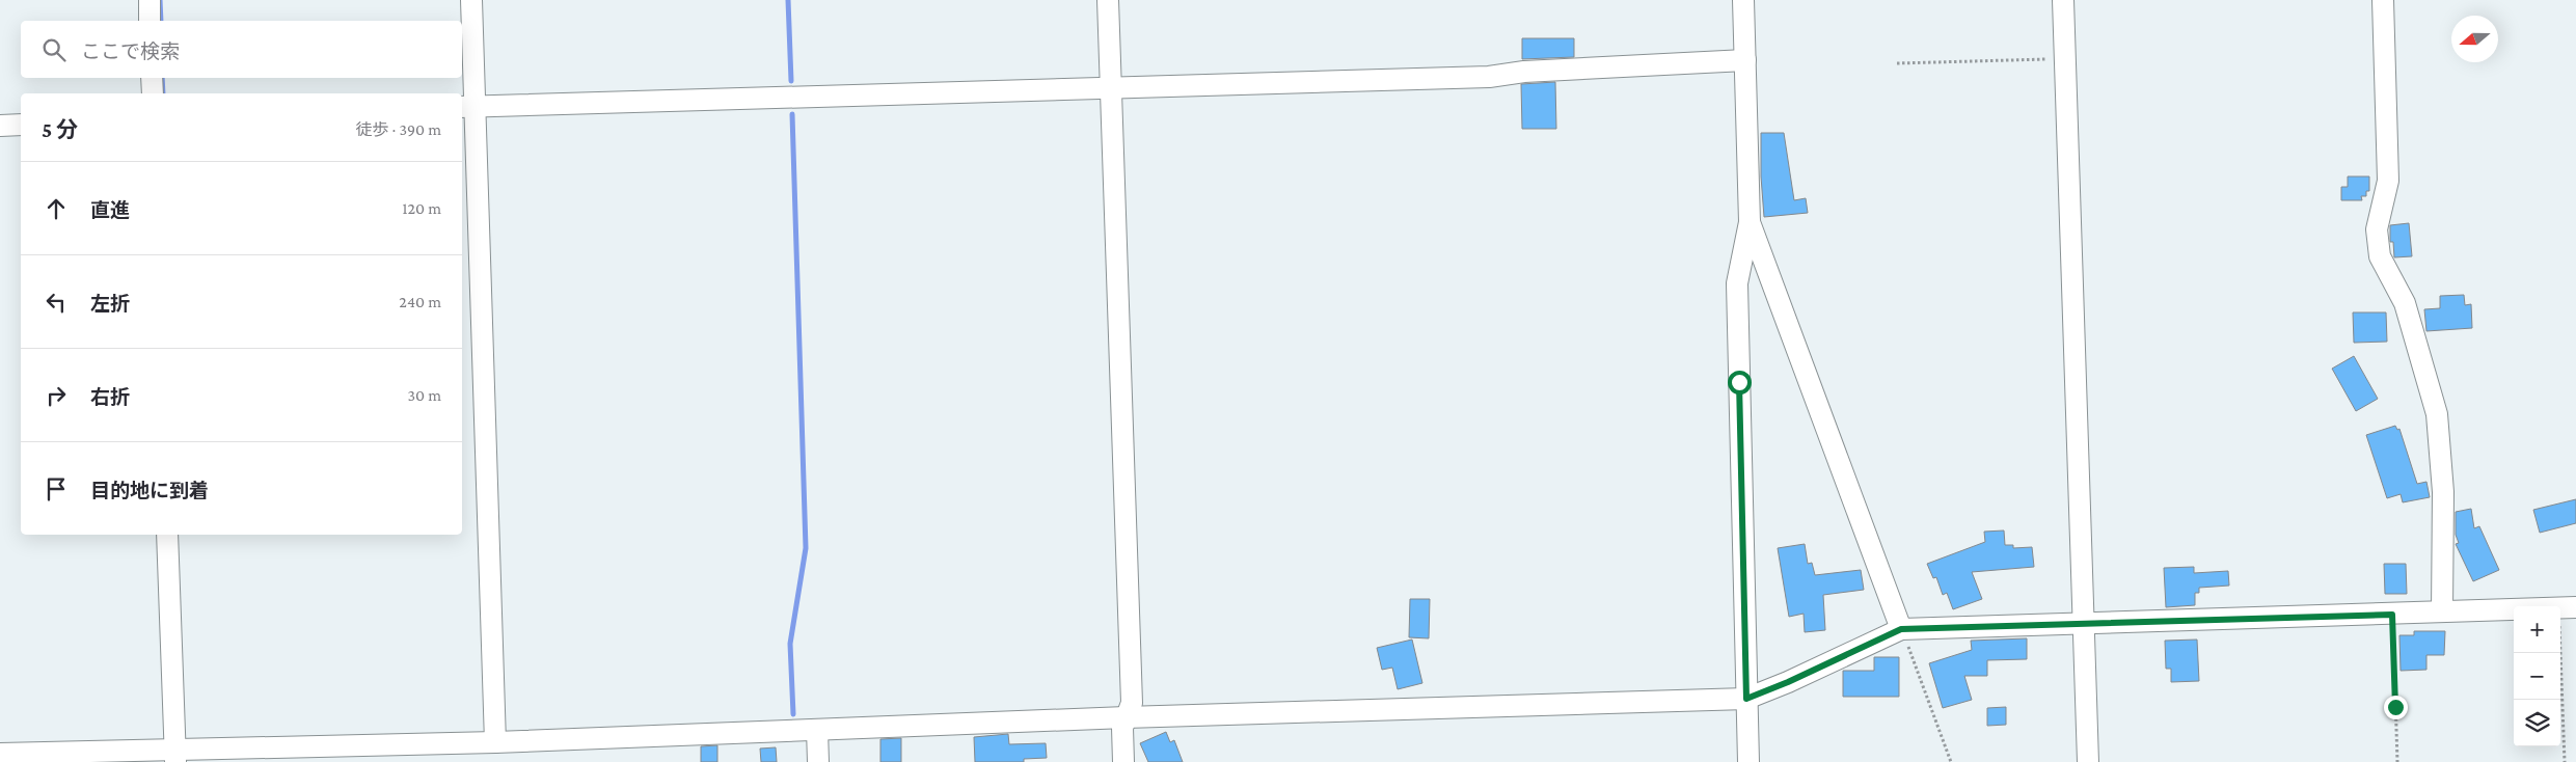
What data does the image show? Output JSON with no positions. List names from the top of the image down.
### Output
{
  "north": "left",
  "page": {
    "search": "ここで検索",
    "heading": ["5 分", "徒歩 · 390 m"],
    "list": [
      ["直進", "120 m"],
      ["左折", "240 m"],
      ["右折", "30 m"],
      "目的地に到着"
    ],
    "map_buttons": ["+", "−"]
  }
}
